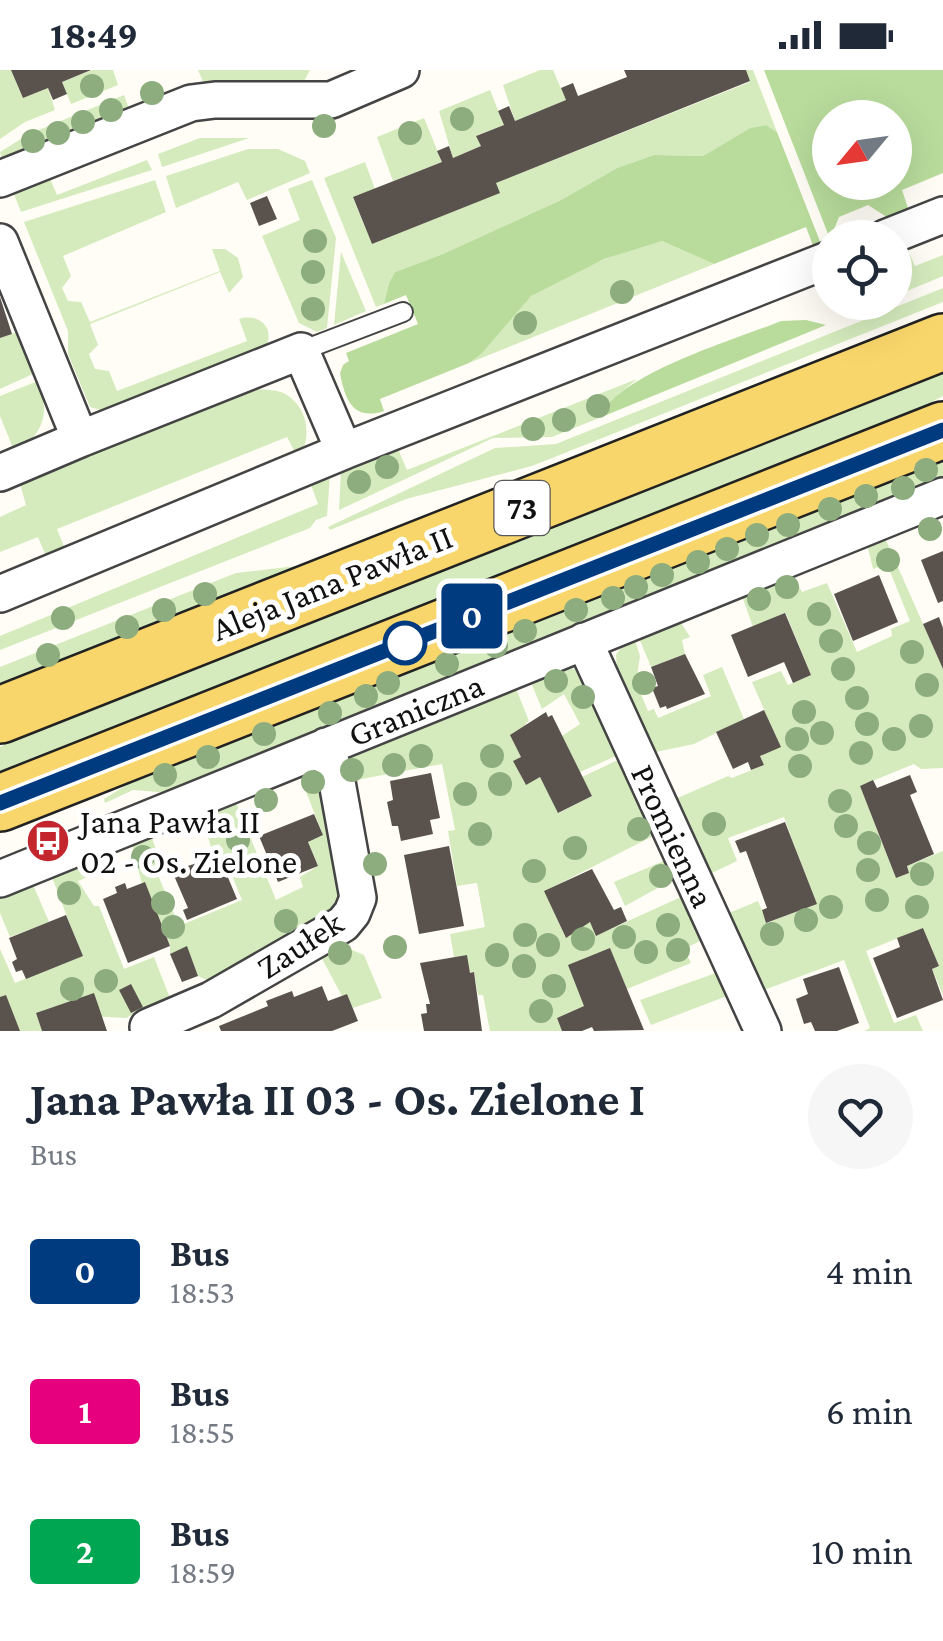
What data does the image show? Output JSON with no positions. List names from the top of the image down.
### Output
{
  "streets": {
    "main road": ["73", "Aleja Jana Pawła II"],
    "street": ["Graniczna", "Promienna", "Zaułek"]
  },
  "crossings": [
    ["Graniczna", "Promienna"],
    ["Graniczna", "Zaułek"]
  ],
  "places": {
    "bus stop": ["Jana Pawła II 02 - Os. Zielone"]
  },
  "lines": ["bus line 0"],
  "north": "bottom left",
  "page": {
    "status": "18:49",
    "on_map": "0",
    "heading": ["Jana Pawła II 03 - Os. Zielone I", "Bus"],
    "list": [
      {
        "mark": "0",
        "name": "Bus",
        "note": "18:53",
        "value": "4 min"
      },
      {
        "mark": "1",
        "name": "Bus",
        "note": "18:55",
        "value": "6 min"
      },
      {
        "mark": "2",
        "name": "Bus",
        "note": "18:59",
        "value": "10 min"
      }
    ]
  }
}
